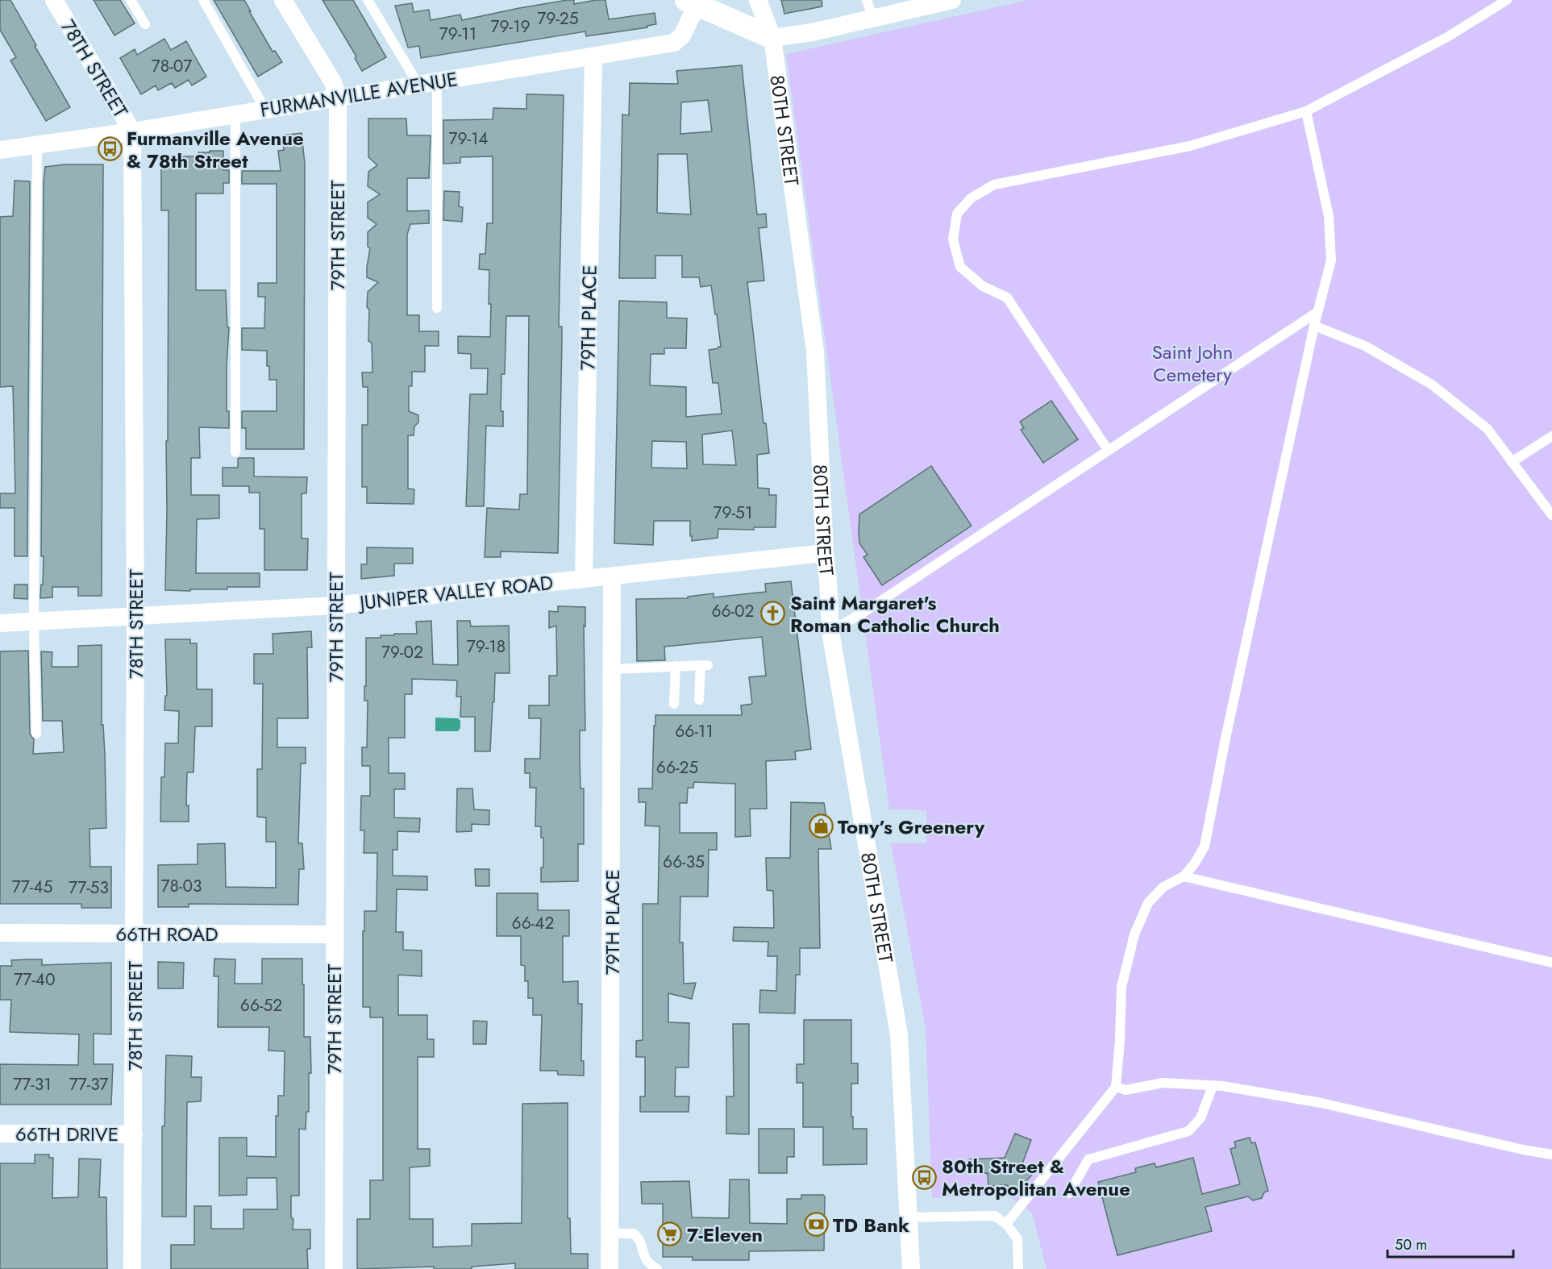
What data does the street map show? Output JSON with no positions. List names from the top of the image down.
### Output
{
  "streets": {
    "street": [
      "78TH STREET",
      "FURMANVILLE AVENUE",
      "80TH STREET",
      "79TH STREET",
      "79TH PLACE",
      "JUNIPER VALLEY ROAD",
      "66TH ROAD",
      "66TH DRIVE"
    ]
  },
  "crossings": [
    ["78TH STREET", "FURMANVILLE AVENUE"],
    ["78TH STREET", "JUNIPER VALLEY ROAD"],
    ["78TH STREET", "66TH ROAD"],
    ["78TH STREET", "66TH DRIVE"],
    ["FURMANVILLE AVENUE", "79TH STREET"],
    ["FURMANVILLE AVENUE", "79TH PLACE"],
    ["80TH STREET", "JUNIPER VALLEY ROAD"],
    ["79TH STREET", "JUNIPER VALLEY ROAD"],
    ["79TH STREET", "66TH ROAD"],
    ["79TH PLACE", "JUNIPER VALLEY ROAD"]
  ],
  "parks": ["Saint John Cemetery"],
  "places": {
    "bus stop": ["Furmanville Avenue & 78th Street", "80th Street & Metropolitan Avenue"],
    "church": ["Saint Margaret's Roman Catholic Church"],
    "shop": ["Tony’s Greenery"],
    "bank": ["TD Bank"],
    "supermarket": ["7-Eleven"]
  },
  "house_numbers": [
    "79-25",
    "79-19",
    "79-11",
    "78-07",
    "79-14",
    "79-51",
    "66-02",
    "79-18",
    "79-02",
    "66-11",
    "66-25",
    "66-35",
    "78-03",
    "77-45",
    "77-53",
    "66-42",
    "77-40",
    "66-52",
    "77-31",
    "77-37"
  ],
  "scale_bar": "50 m"
}
